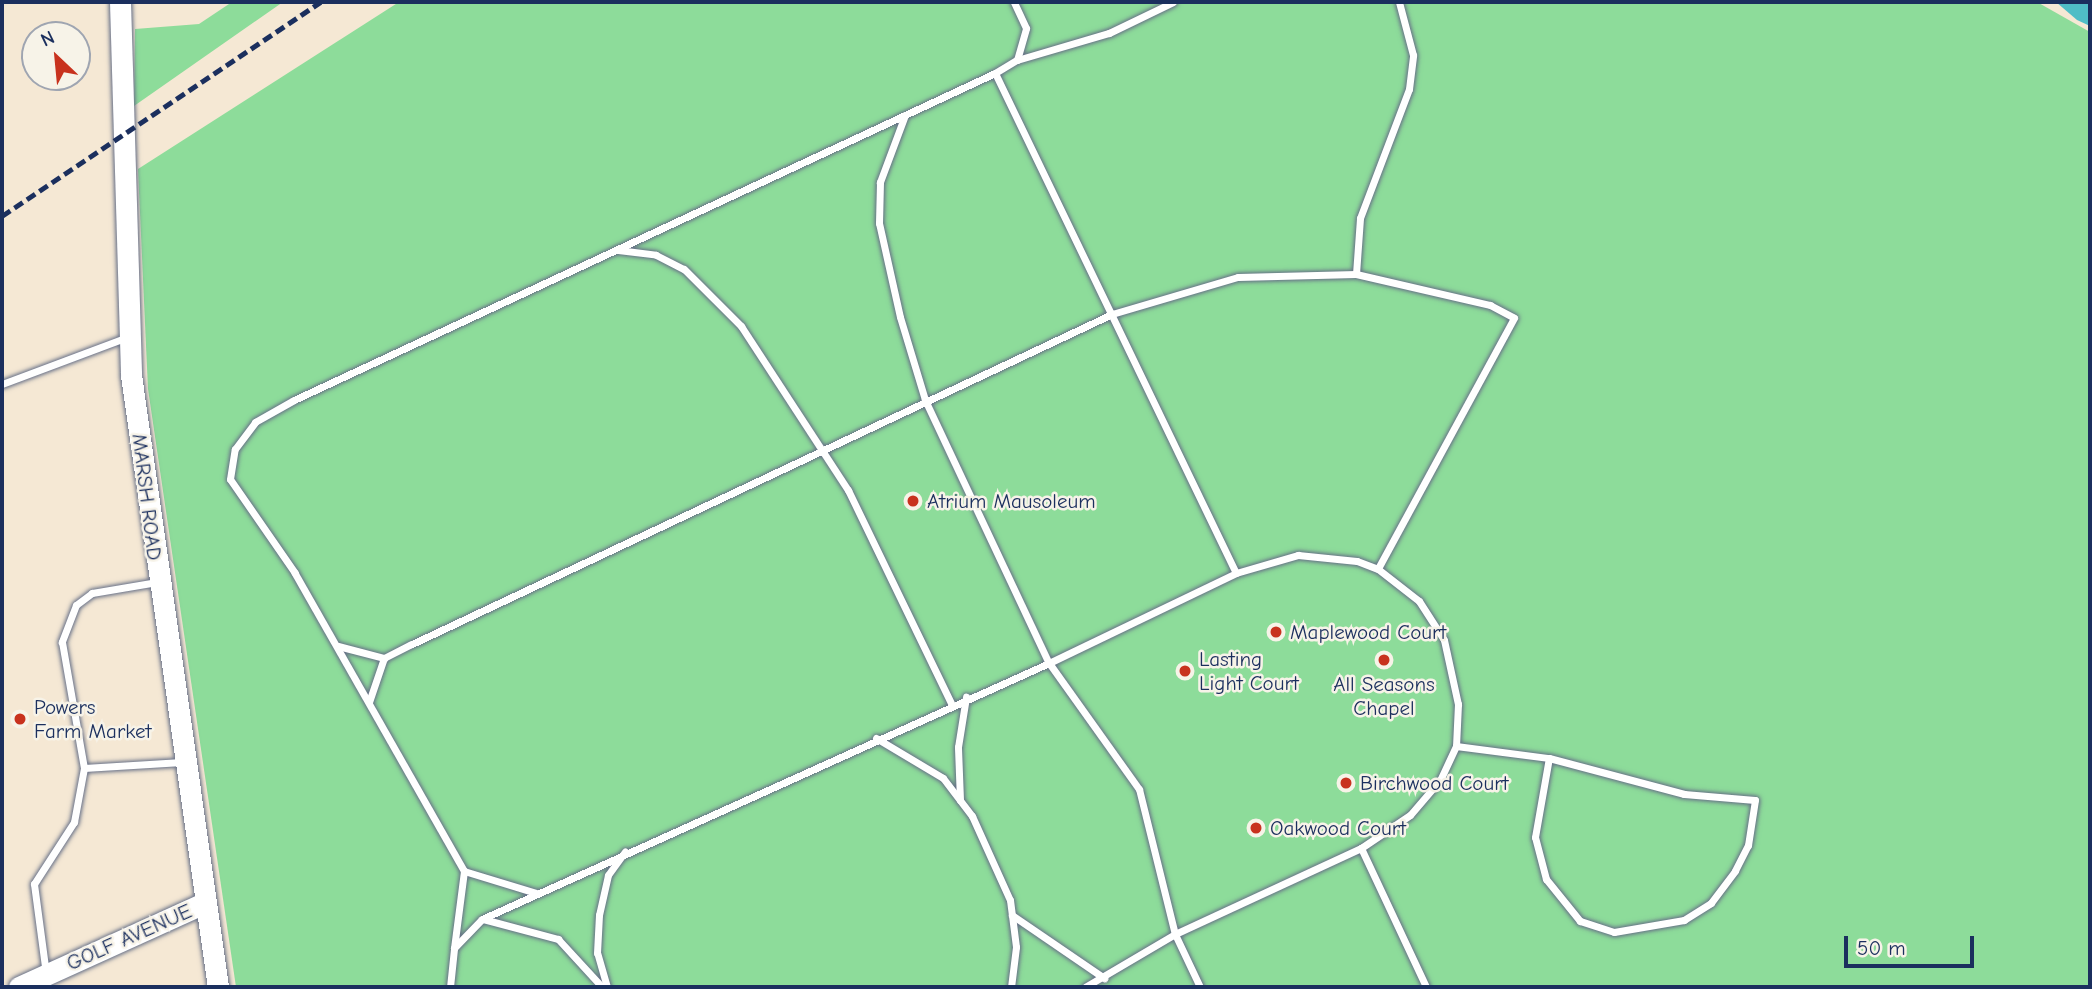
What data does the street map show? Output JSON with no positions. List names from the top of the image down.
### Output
{
  "streets": {
    "street": ["MARSH ROAD", "GOLF AVENUE"]
  },
  "crossings": [
    ["MARSH ROAD", "GOLF AVENUE"]
  ],
  "places": [
    "Atrium Mausoleum",
    "Maplewood Court",
    "All Seasons Chapel",
    "Lasting Light Court",
    "Powers Farm Market",
    "Birchwood Court",
    "Oakwood Court"
  ],
  "scale_bar": "50 m",
  "north": "top left"
}
